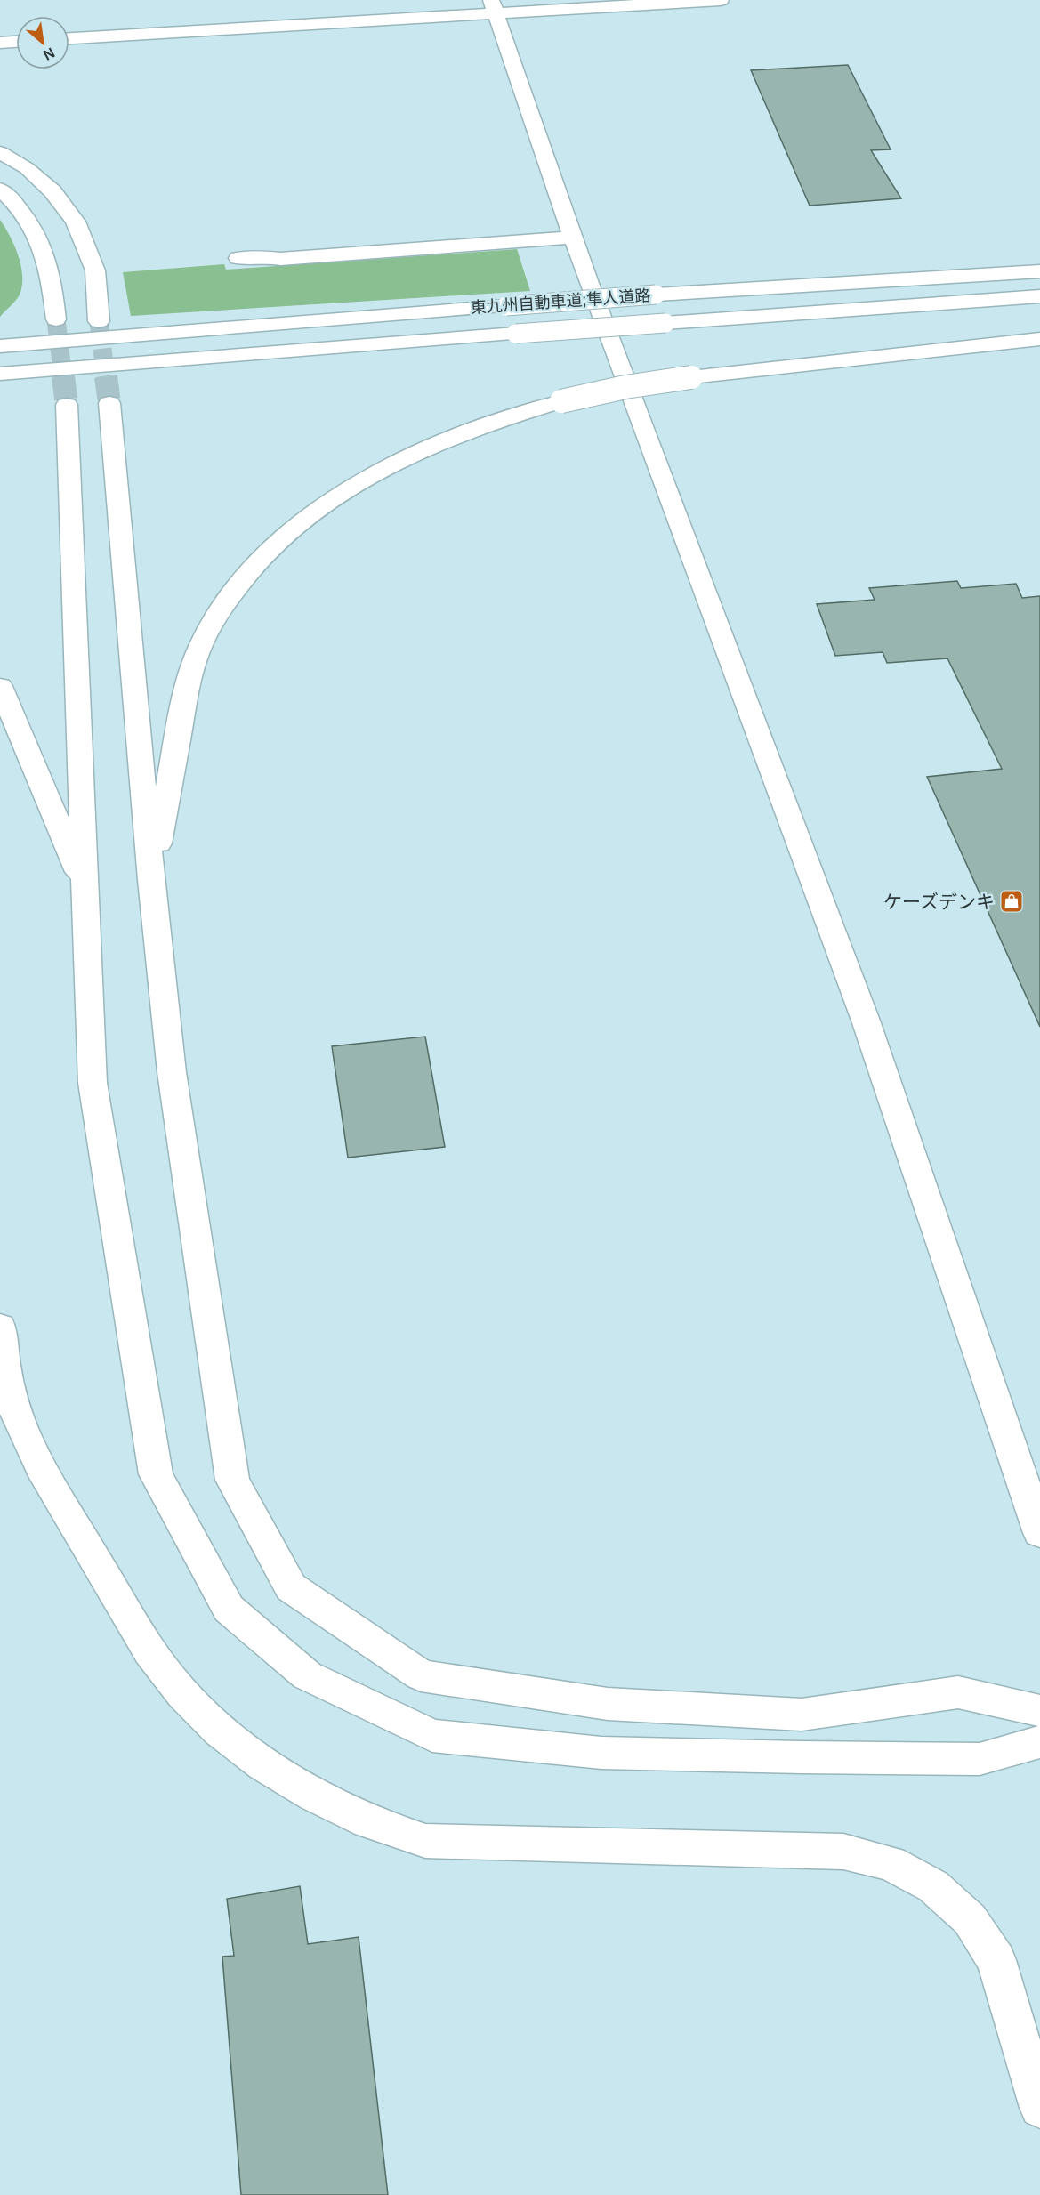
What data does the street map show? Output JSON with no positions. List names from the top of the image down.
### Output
{
  "streets": {
    "main road": ["東九州自動車道;隼人道路"]
  },
  "places": {
    "shop": ["ケーズデンキ"]
  },
  "north": "bottom right"
}
